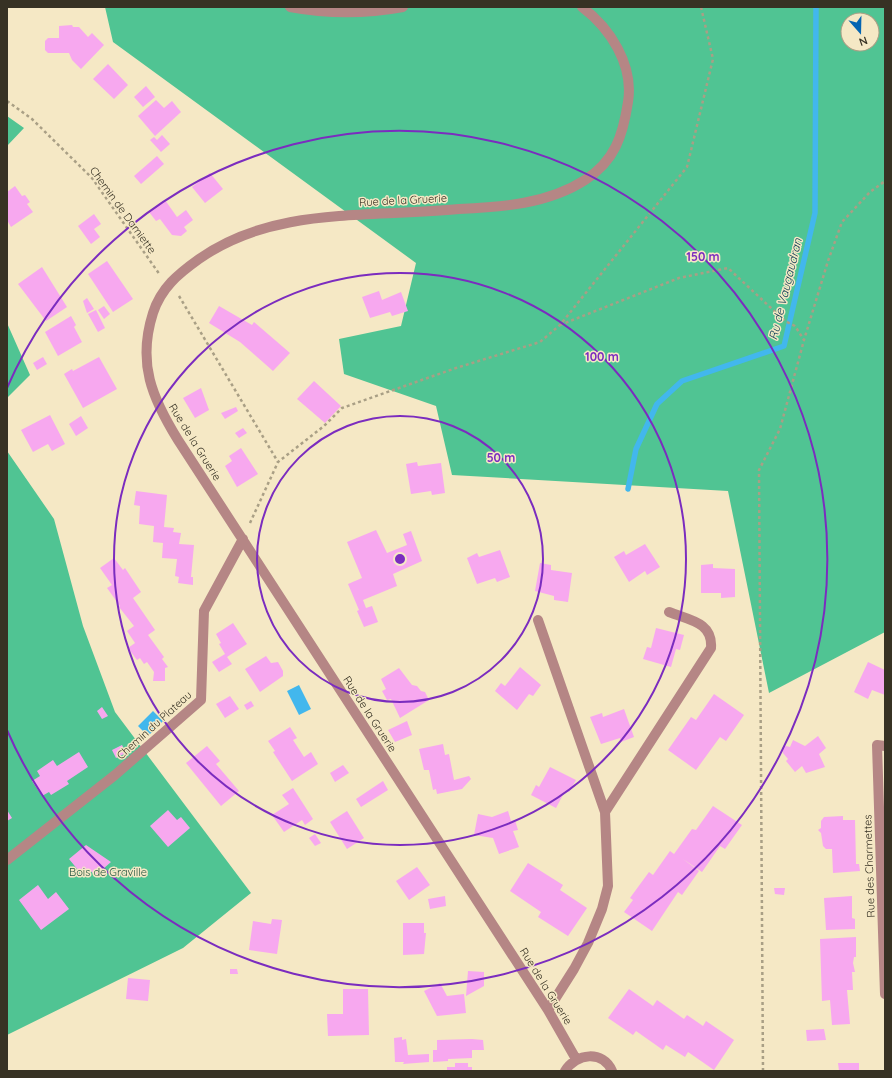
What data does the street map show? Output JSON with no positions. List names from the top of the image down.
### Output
{
  "streets": {
    "street": ["Rue de la Gruerie", "Chemin du Plateau", "Rue des Charmettes"],
    "path": ["Chemin de Damiette"]
  },
  "crossings": [
    ["Rue de la Gruerie", "Chemin de Damiette"],
    ["Rue de la Gruerie", "Chemin du Plateau"]
  ],
  "water": ["Ru de Vaugaudran"],
  "parks": ["Bois de Graville"],
  "north": "bottom",
  "rings": ["150 m", "100 m", "50 m"]
}
